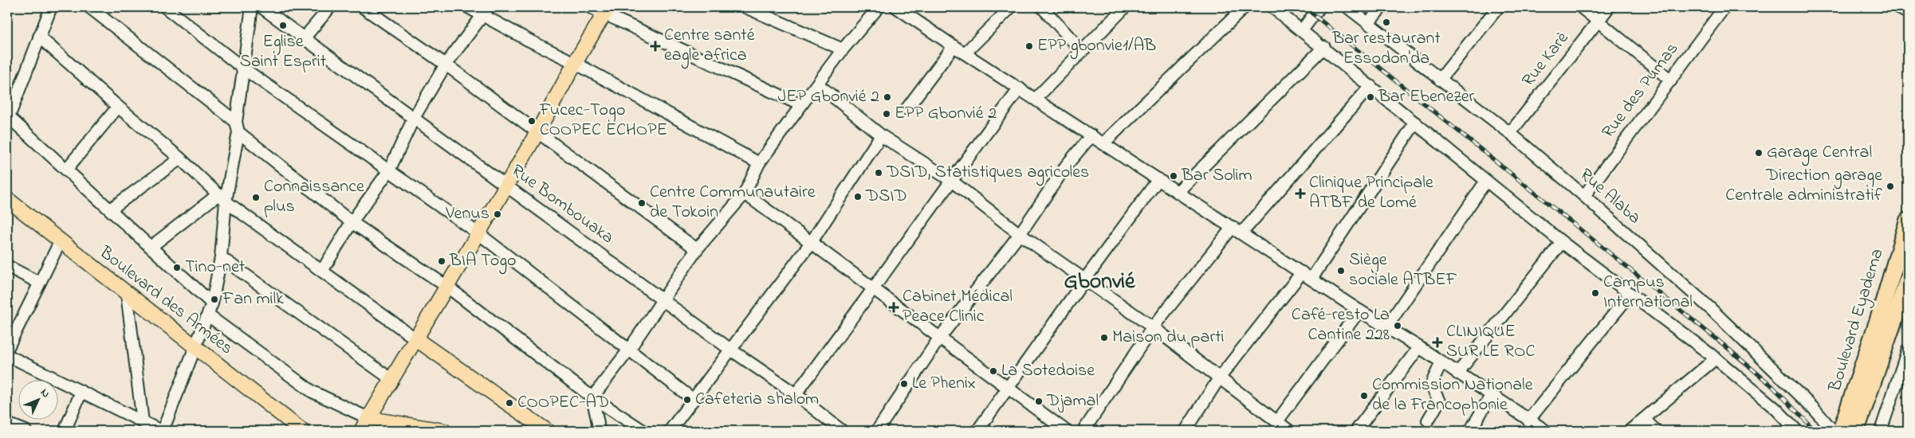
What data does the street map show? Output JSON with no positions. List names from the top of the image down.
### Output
{
  "streets": {
    "highway": ["Boulevard Eyadema"],
    "main road": ["Boulevard des Armées"],
    "street": [
      "Rue Karè",
      "Rue des Pumas",
      "Rue Alaba",
      "Rue Bombouaka"
    ]
  },
  "crossings": [
    ["Rue Karè", "Rue Alaba"],
    ["Rue des Pumas", "Rue Alaba"]
  ],
  "districts": ["Gbonvié"],
  "places": {
    "other": [
      "Bar restaurant Essodon'da",
      "Eglise Saint Esprit",
      "EPP gbonvie1/AB",
      "JEP Gbonvié 2",
      "Bar Ebenezer",
      "EPP Gbonvié 2",
      "Fucec-Togo COOPEC ECHOPE",
      "Garage Central",
      "DSID, Statistiques agricoles",
      "Bar Solim",
      "Direction garage Centrale administratif",
      "DSID",
      "Connaissance plus",
      "Centre Communautaire de Tokoin",
      "Venus",
      "BIA Togo",
      "Tino-net",
      "Siège sociale ATBEF",
      "Campus International",
      "Fan milk",
      "Café-resto La Cantine 228",
      "Maison du parti",
      "La Sotedoise",
      "Le Phenix",
      "Commission Nationale de la Francophonie",
      "Cafeteria shalom",
      "Djamal",
      "COOPEC-AD"
    ],
    "health": [
      "Centre santé eagle africa",
      "Clinique Principale ATBF de Lomé",
      "Cabinet Médical Peace Clinic",
      "CLINIQUE SUR LE ROC"
    ]
  },
  "north": "top right"
}
